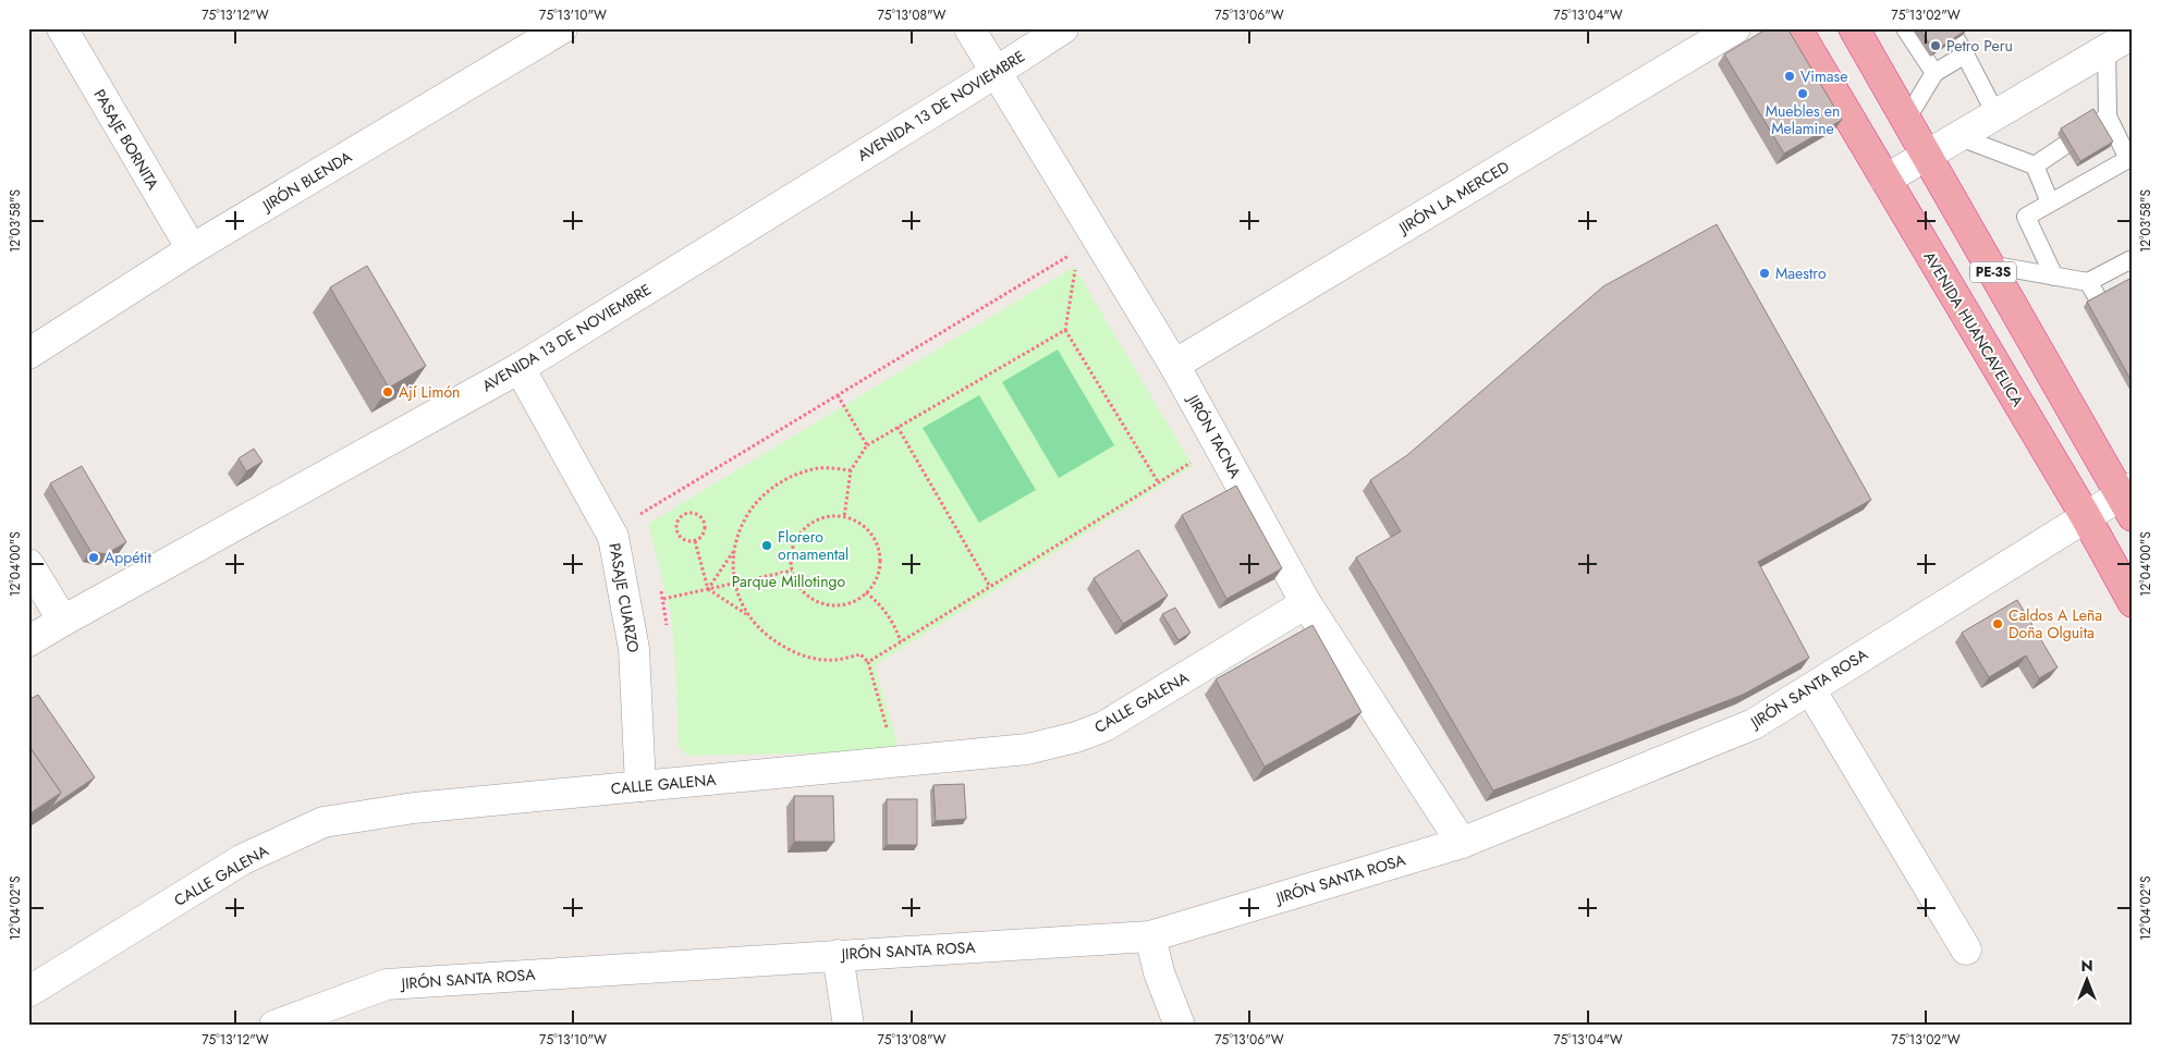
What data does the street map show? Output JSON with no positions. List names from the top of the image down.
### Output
{
  "streets": {
    "highway": ["PE-3S", "AVENIDA HUANCAVELICA"],
    "street": [
      "AVENIDA 13 DE NOVIEMBRE",
      "PASAJE BORNITA",
      "JIRÓN BLENDA",
      "JIRÓN LA MERCED",
      "JIRÓN TACNA",
      "PASAJE CUARZO",
      "JIRÓN SANTA ROSA",
      "CALLE GALENA"
    ]
  },
  "crossings": [
    ["AVENIDA 13 DE NOVIEMBRE", "JIRÓN TACNA"],
    ["AVENIDA 13 DE NOVIEMBRE", "PASAJE CUARZO"],
    ["PASAJE BORNITA", "JIRÓN BLENDA"],
    ["JIRÓN LA MERCED", "JIRÓN TACNA"],
    ["PE-3S", "JIRÓN SANTA ROSA"],
    ["AVENIDA HUANCAVELICA", "JIRÓN SANTA ROSA"],
    ["JIRÓN TACNA", "JIRÓN SANTA ROSA"],
    ["JIRÓN TACNA", "CALLE GALENA"],
    ["PASAJE CUARZO", "CALLE GALENA"]
  ],
  "parks": ["Parque Millotingo"],
  "places": [
    "Petro Peru",
    "Vimase",
    "Muebles en Melamine",
    "Maestro",
    "Ají Limón",
    "Florero ornamental",
    "Appétit",
    "Caldos A Leña Doña Olguita"
  ],
  "north": "top",
  "coordinates": [
    "75°13'12\"W",
    "75°13'10\"W",
    "75°13'08\"W",
    "75°13'06\"W",
    "75°13'04\"W",
    "75°13'02\"W",
    "12°03'58\"S",
    "12°04'00\"S",
    "12°04'02\"S"
  ]
}
